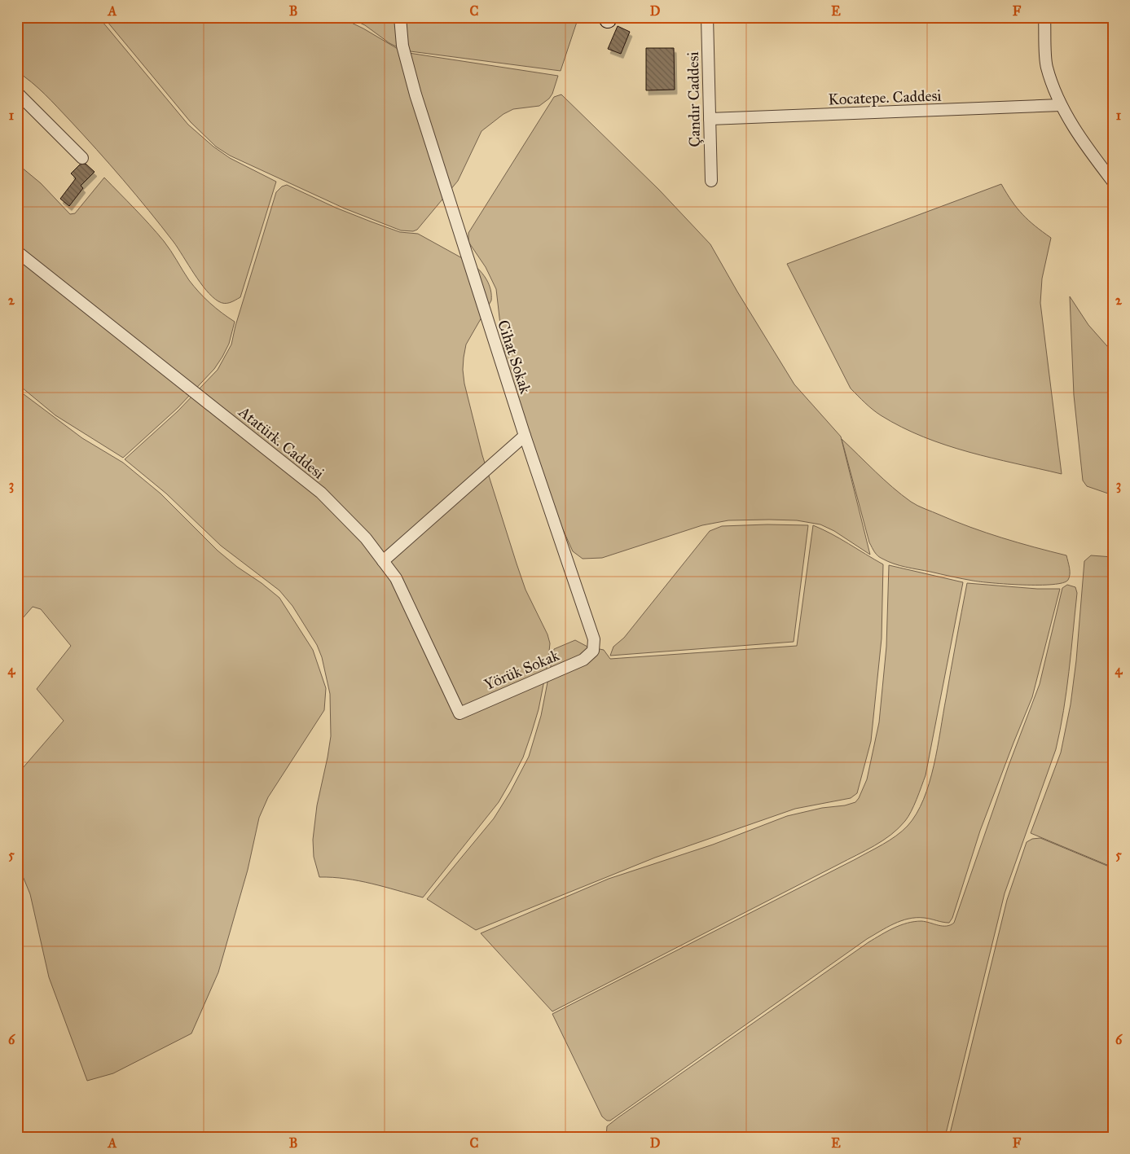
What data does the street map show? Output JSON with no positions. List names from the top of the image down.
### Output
{
  "streets": {
    "street": [
      "Kocatepe. Caddesi",
      "Çandır Caddesi",
      "Cihat Sokak",
      "Atatürk. Caddesi",
      "Yörük Sokak"
    ]
  },
  "crossings": [
    ["Kocatepe. Caddesi", "Çandır Caddesi"],
    ["Cihat Sokak", "Yörük Sokak"],
    ["Atatürk. Caddesi", "Yörük Sokak"]
  ],
  "grid": {
    "columns": [
      "A",
      "B",
      "C",
      "D",
      "E",
      "F"
    ],
    "rows": [
      "1",
      "2",
      "3",
      "4",
      "5",
      "6"
    ]
  }
}
